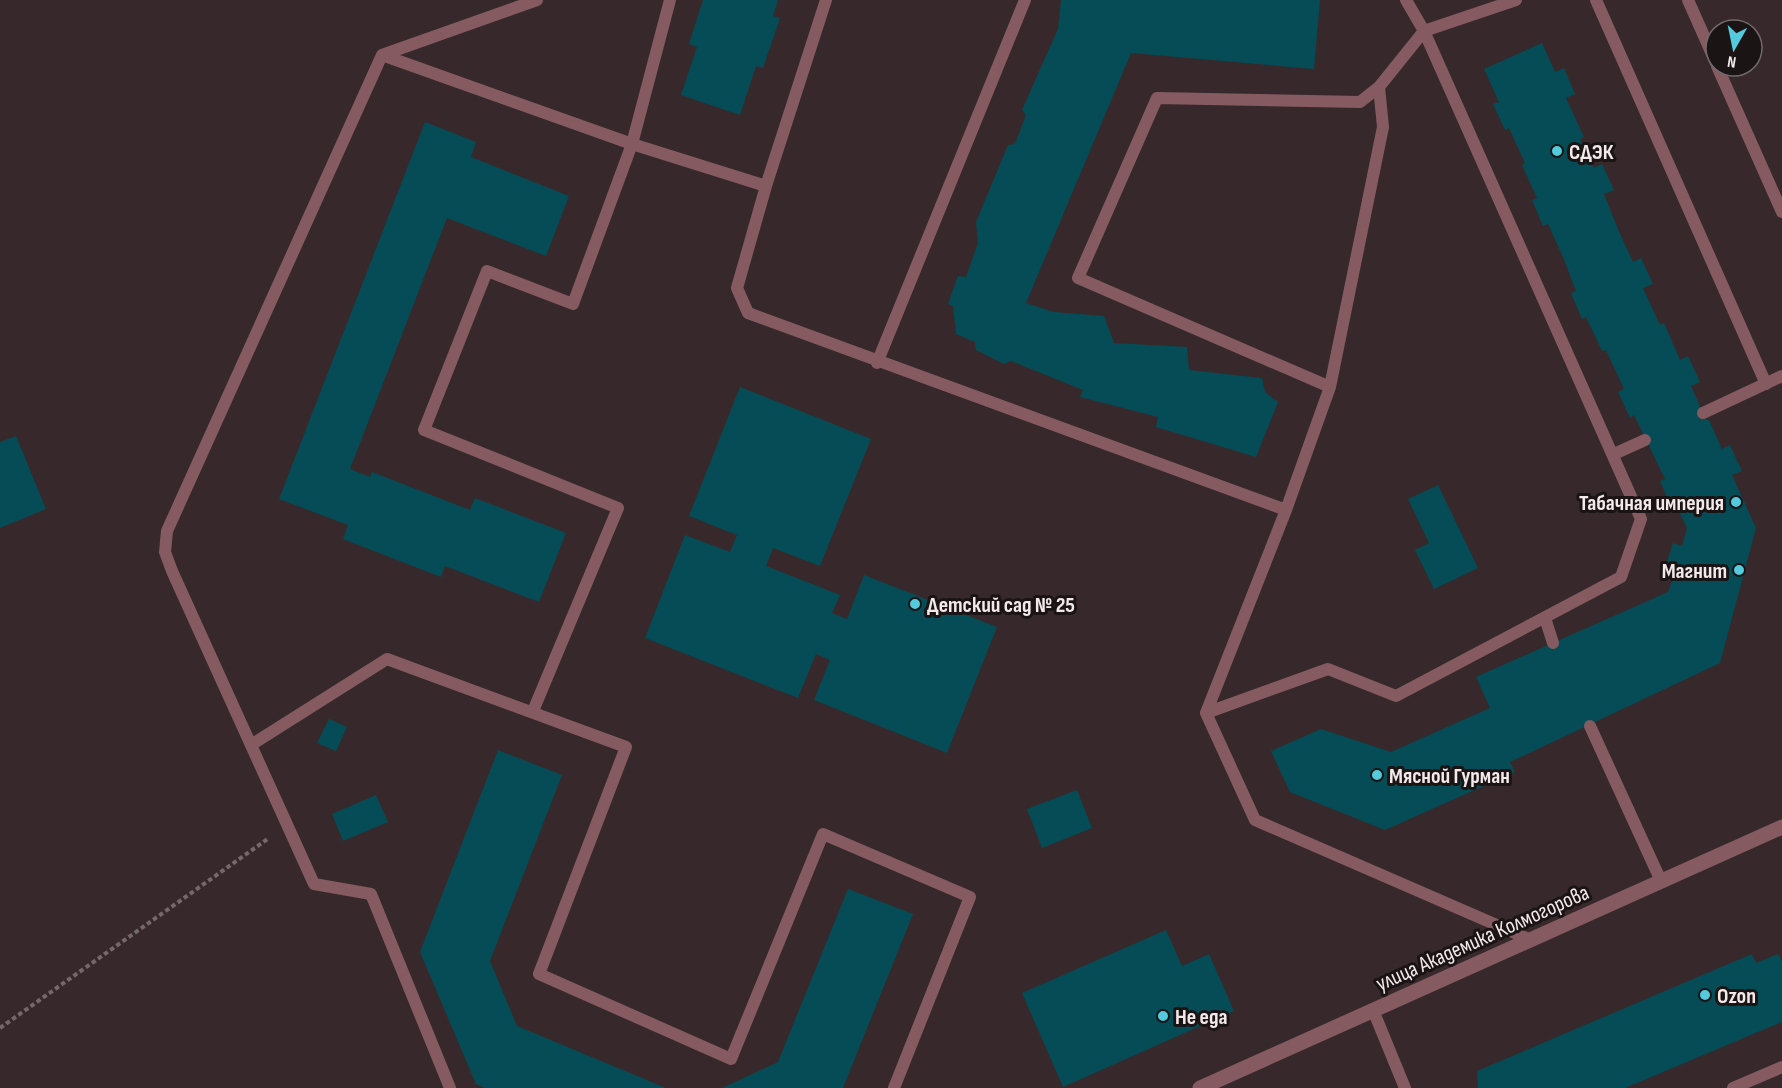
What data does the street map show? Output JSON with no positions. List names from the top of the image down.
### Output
{
  "streets": {
    "street": ["улица Академика Колмогорова"]
  },
  "places": [
    "СДЭК",
    "Табачная империя",
    "Магнит",
    "Детский сад № 25",
    "Мясной Гурман",
    "Ozon",
    "Не еда"
  ],
  "north": "bottom"
}
